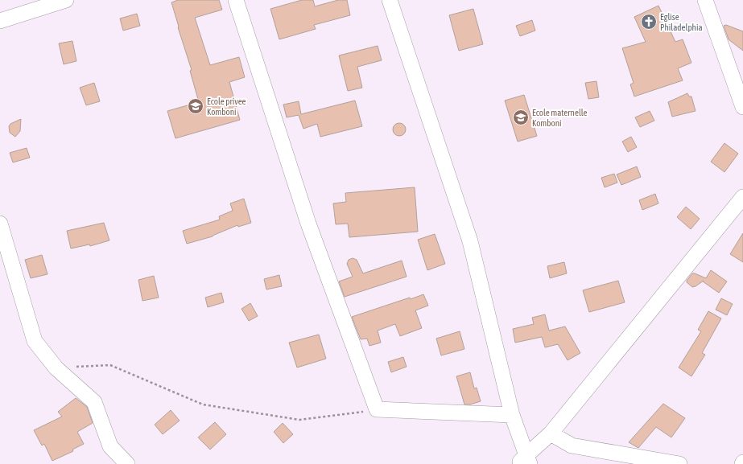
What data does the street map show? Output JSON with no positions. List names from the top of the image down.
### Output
{
  "places": {
    "church": ["Eglise Philadelphia"],
    "school or university": ["Ecole privee Komboni", "Ecole maternelle Komboni"]
  }
}
